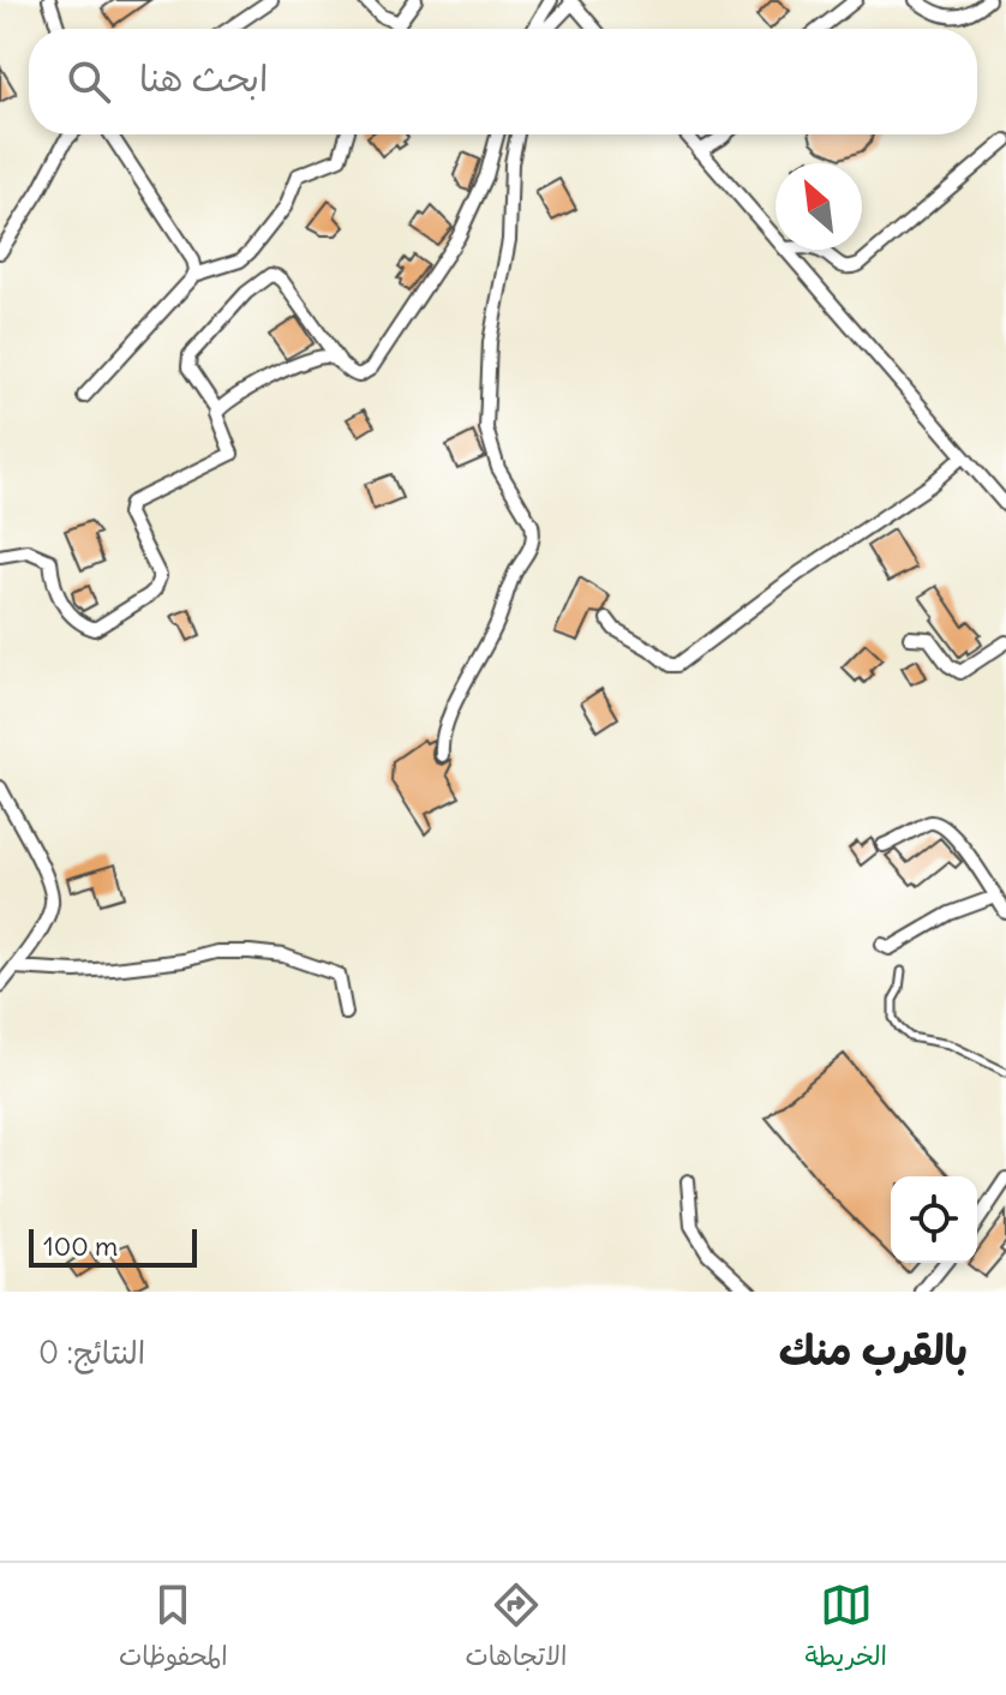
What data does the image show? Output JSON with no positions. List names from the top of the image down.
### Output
{
  "scale_bar": "100 m",
  "north": "top left",
  "page": {
    "search": "ابحث هنا",
    "scale": "100 m",
    "heading": ["بالقرب منك", "النتائج: 0"],
    "nav": ["الخريطة", "الاتجاهات", "المحفوظات"]
  }
}
